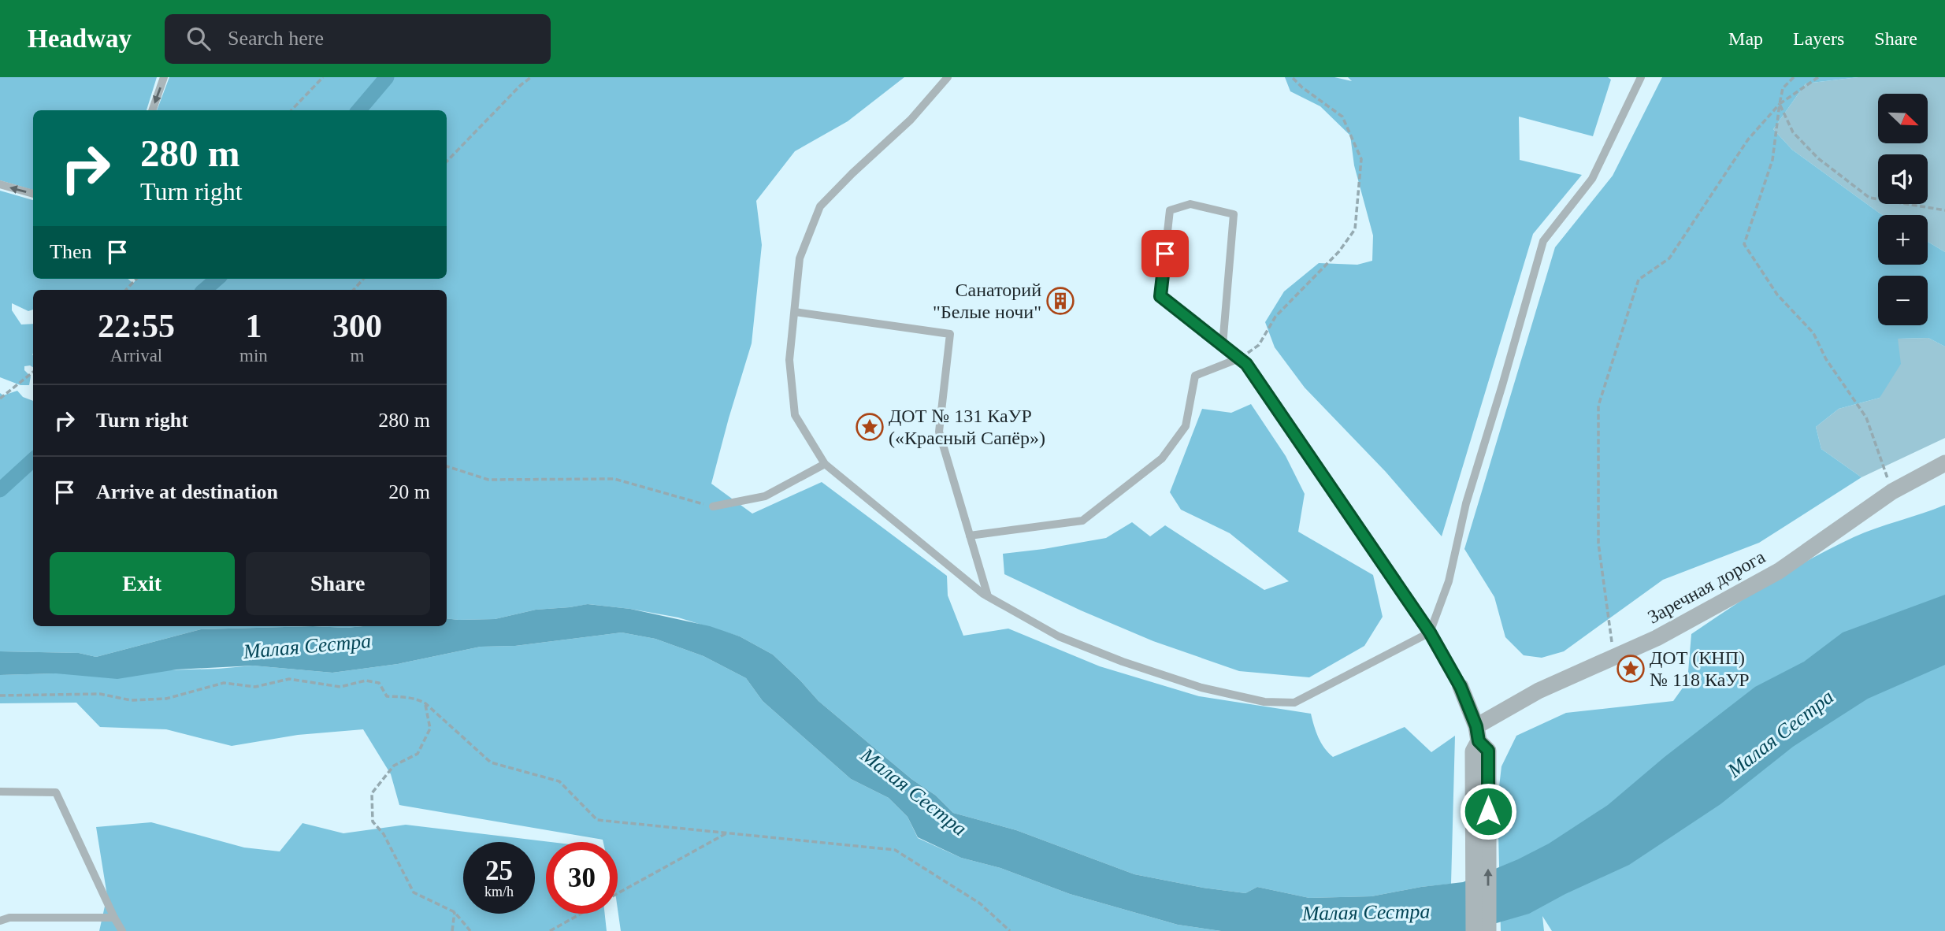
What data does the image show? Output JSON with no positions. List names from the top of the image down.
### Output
{
  "streets": {
    "street": ["Заречная дорога"]
  },
  "water": ["Малая Сестра"],
  "places": {
    "building": ["Санаторий \"Белые ночи\""],
    "place": ["ДОТ № 131 КаУР («Красный Сапёр»)", "ДОТ (КНП) № 118 КаУР"]
  },
  "north": "bottom right",
  "page": {
    "header": "Headway",
    "search": "Search here",
    "nav": ["Map", "Layers", "Share"],
    "map_buttons": ["+", "−"],
    "turn": ["280 m", "Turn right"],
    "then": "Then",
    "eta": [
      "22:55",
      "Arrival",
      "1",
      "min",
      "300",
      "m"
    ],
    "list": [
      {
        "name": "Turn right",
        "value": "280 m"
      },
      {
        "name": "Arrive at destination",
        "value": "20 m"
      }
    ],
    "buttons": ["Exit", "Share"],
    "speed": "25 km/h",
    "limit": "30"
  }
}
